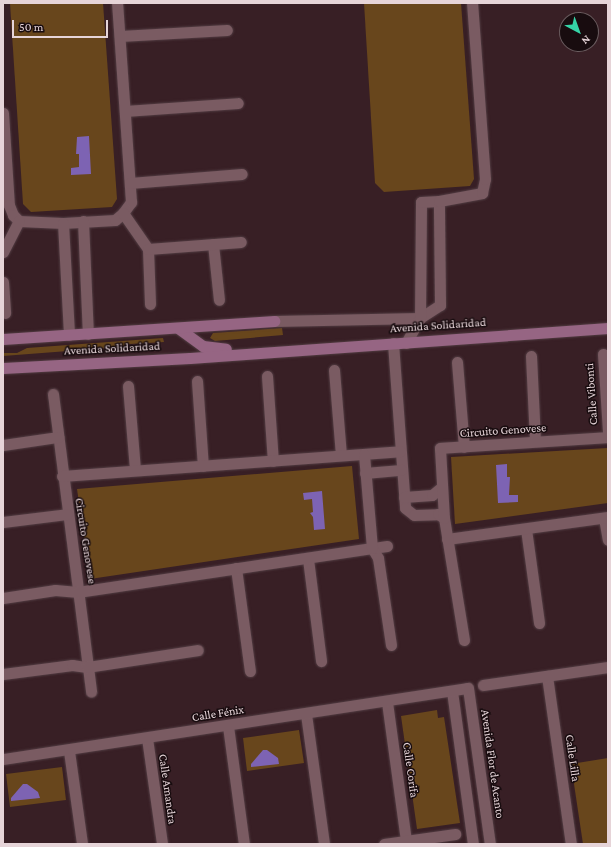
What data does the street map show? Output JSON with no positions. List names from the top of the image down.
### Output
{
  "streets": {
    "main road": ["Avenida Solidaridad"],
    "street": [
      "Calle Vibonti",
      "Circuito Genovese",
      "Calle Fénix",
      "Calle Lilla",
      "Avenida Flor de Acanto",
      "Calle Corifa",
      "Calle Amandra"
    ]
  },
  "crossings": [
    ["Calle Fénix", "Avenida Flor de Acanto"],
    ["Calle Fénix", "Calle Corifa"],
    ["Calle Fénix", "Calle Amandra"]
  ],
  "scale_bar": "50 m",
  "north": "bottom right"
}
